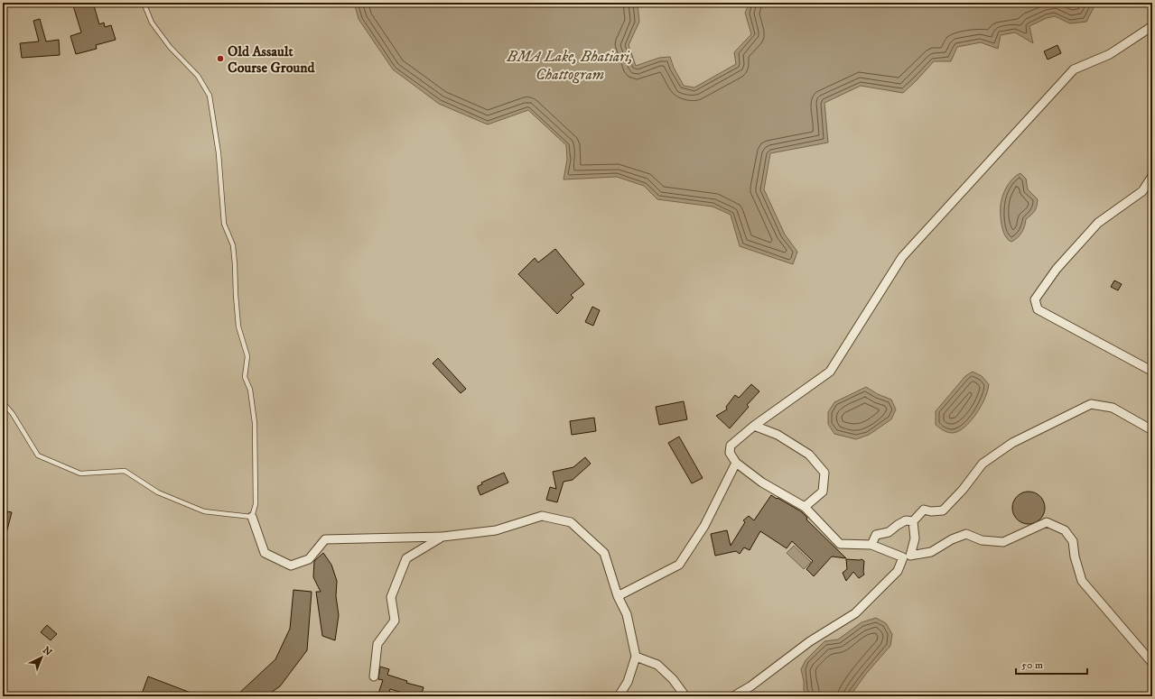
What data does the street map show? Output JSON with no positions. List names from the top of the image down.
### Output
{
  "water": ["BMA Lake, Bhatiari, Chattogram"],
  "places": ["Old Assault Course Ground"],
  "scale_bar": "50 m",
  "north": "top right"
}
